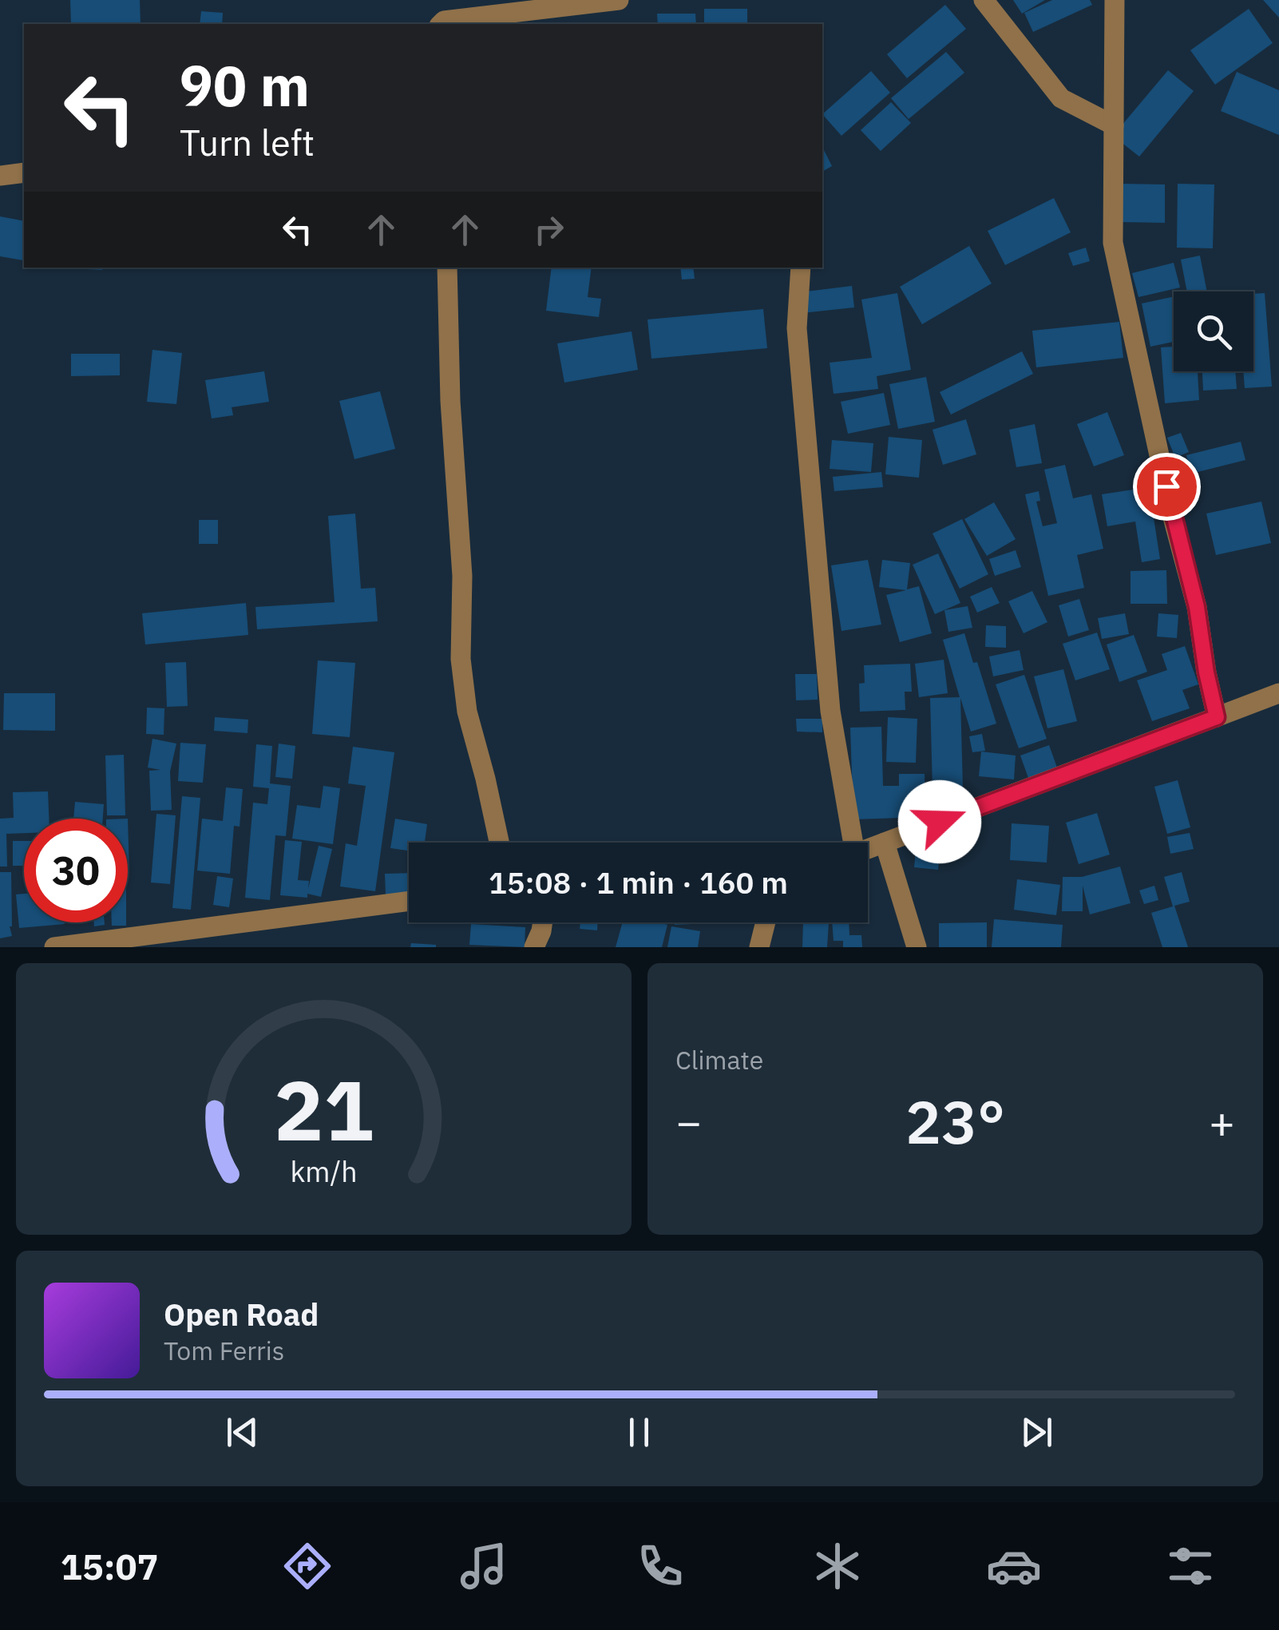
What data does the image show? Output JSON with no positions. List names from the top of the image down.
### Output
{
  "page": {
    "turn": ["90 m", "Turn left"],
    "limit": "30",
    "trip": "15:08 · 1 min · 160 m",
    "tile": "Climate",
    "heat": ["−", "23°", "+"],
    "song": ["Open Road", "Tom Ferris"],
    "tabs": "15:07",
    "gauge": ["21", "km/h"]
  }
}
